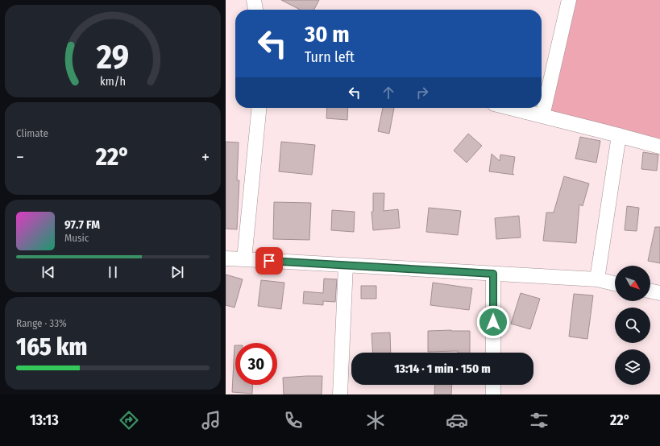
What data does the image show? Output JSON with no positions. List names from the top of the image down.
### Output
{
  "north": "bottom right",
  "page": {
    "turn": ["30 m", "Turn left"],
    "tile": [
      "Climate",
      ["Range · 33%", "165 km"]
    ],
    "heat": ["−", "22°", "+"],
    "song": ["97.7 FM", "Music"],
    "limit": "30",
    "trip": "13:14 · 1 min · 150 m",
    "tabs": ["13:13", "22°"],
    "gauge": ["29", "km/h"]
  }
}
